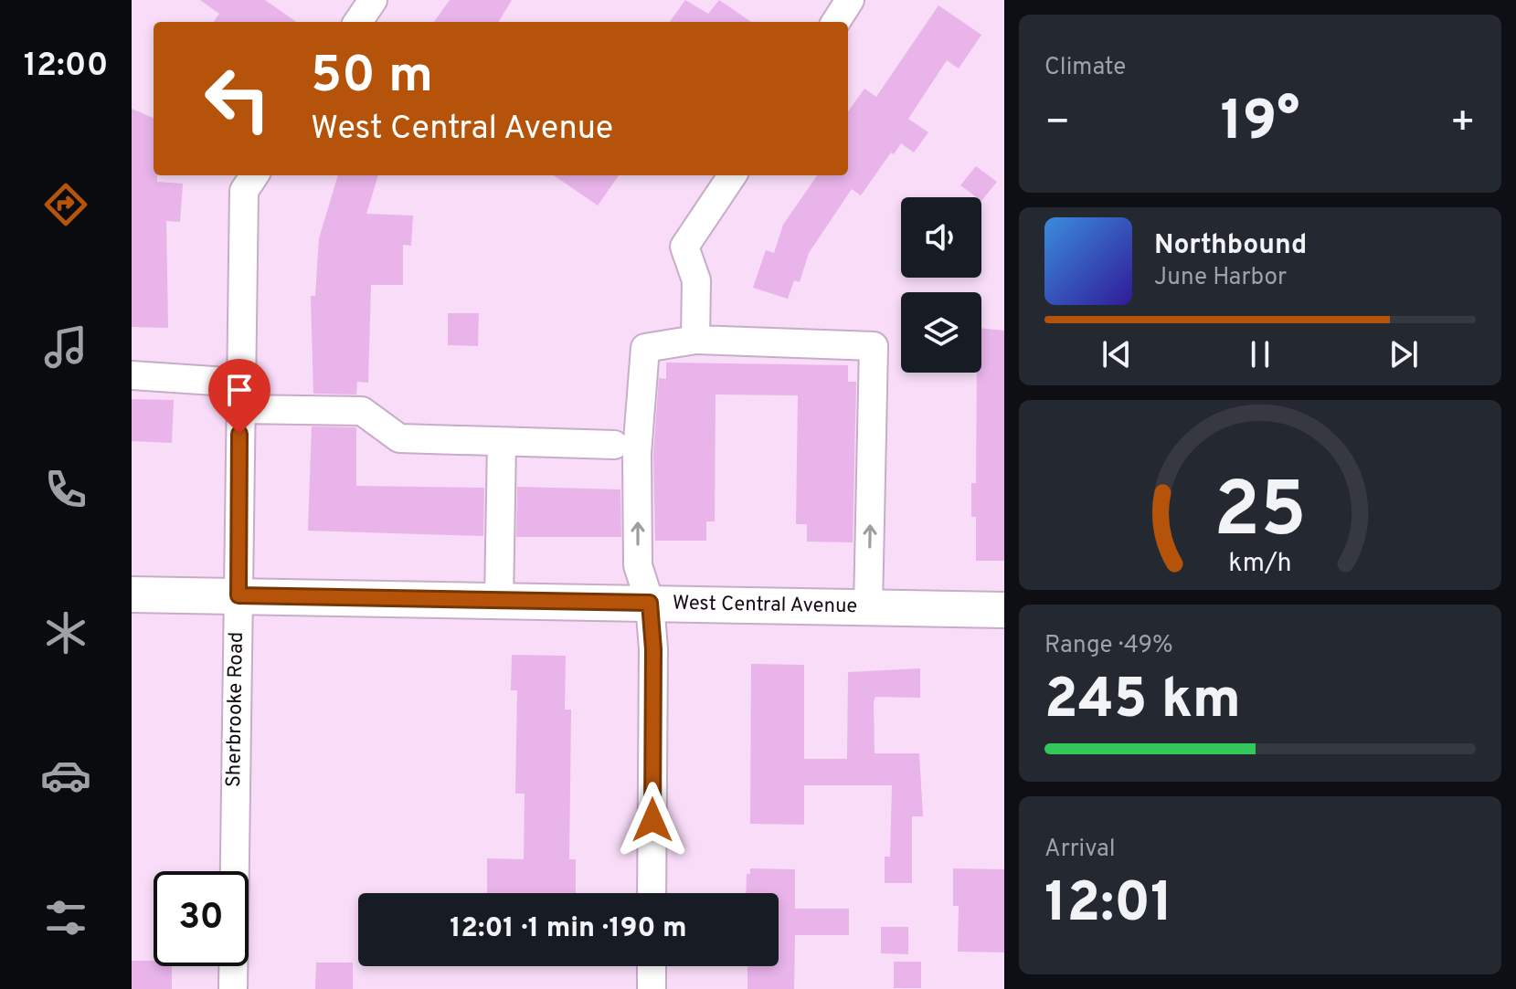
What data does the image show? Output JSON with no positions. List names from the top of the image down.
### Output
{
  "streets": {
    "main road": ["West Central Avenue"],
    "street": ["Sherbrooke Road"]
  },
  "crossings": [
    ["West Central Avenue", "Sherbrooke Road"]
  ],
  "page": {
    "tabs": "12:00",
    "tile": [
      "Climate",
      ["Range · 49%", "245 km"],
      ["Arrival", "12:01"]
    ],
    "turn": ["50 m", "West Central Avenue"],
    "heat": ["−", "19°", "+"],
    "song": ["Northbound", "June Harbor"],
    "limit": "30",
    "trip": "12:01 · 1 min · 190 m",
    "gauge": ["25", "km/h"]
  }
}
